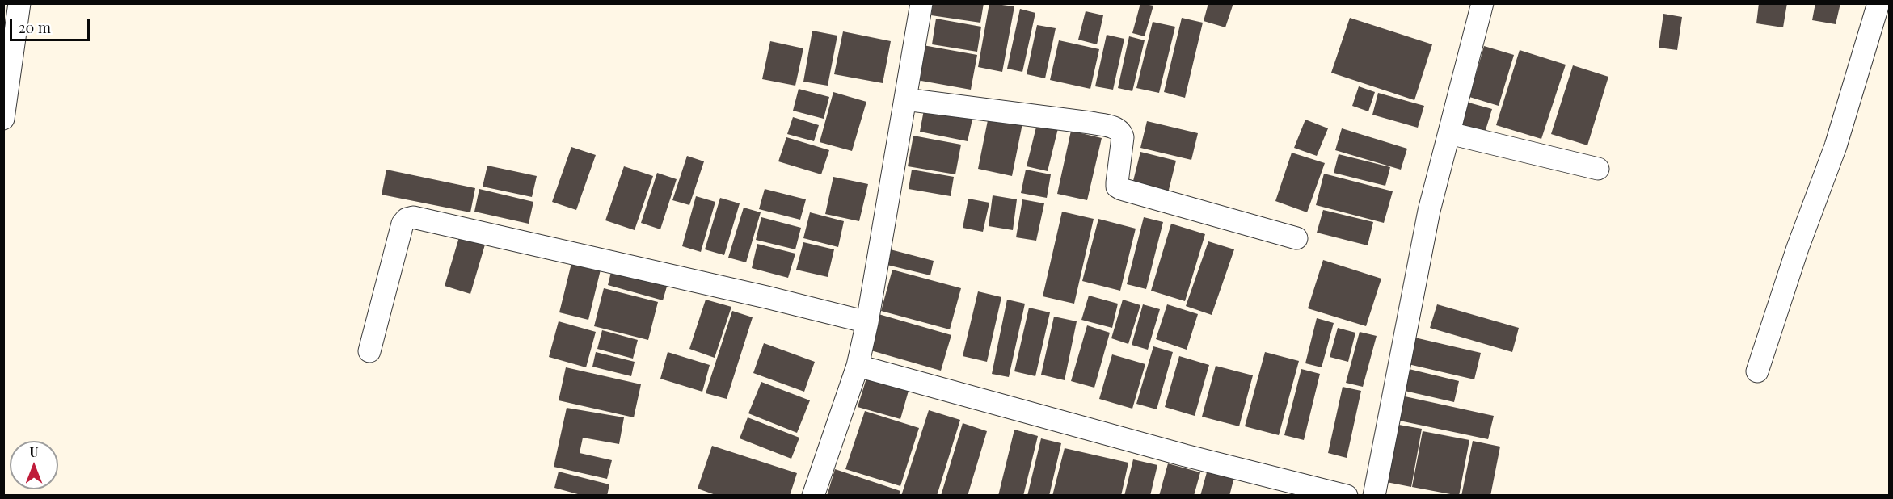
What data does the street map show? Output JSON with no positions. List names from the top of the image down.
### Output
{
  "scale_bar": "20 m",
  "north": "top"
}
